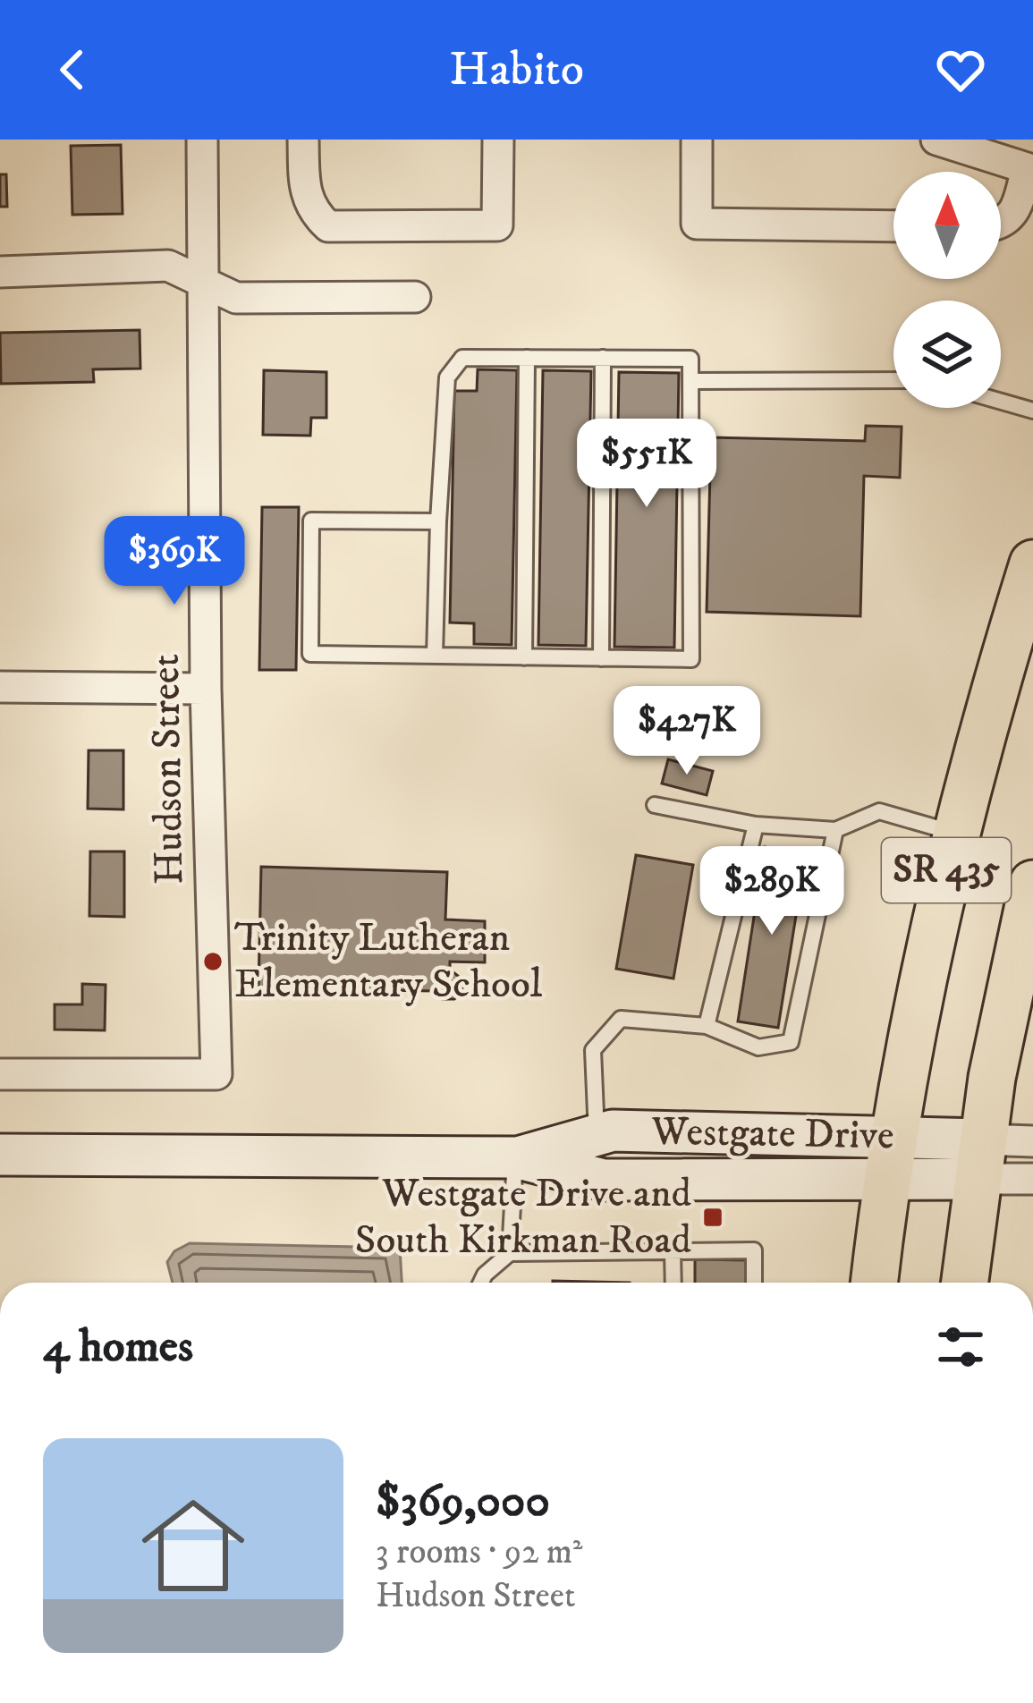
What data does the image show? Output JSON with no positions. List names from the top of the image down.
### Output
{
  "streets": {
    "main road": ["SR 435"],
    "street": ["Hudson Street", "Westgate Drive"]
  },
  "crossings": [
    ["SR 435", "Westgate Drive"]
  ],
  "places": {
    "other": ["Trinity Lutheran Elementary School"],
    "transit": ["Westgate Drive and South Kirkman Road"]
  },
  "north": "top",
  "page": {
    "header": "Habito",
    "price": [
      "$551K",
      "$369K",
      "$427K",
      "$289K"
    ],
    "heading": "4 homes",
    "list": [
      {
        "name": "$369,000",
        "note": "3 rooms · 92 m² · Hudson Street"
      }
    ]
  }
}
